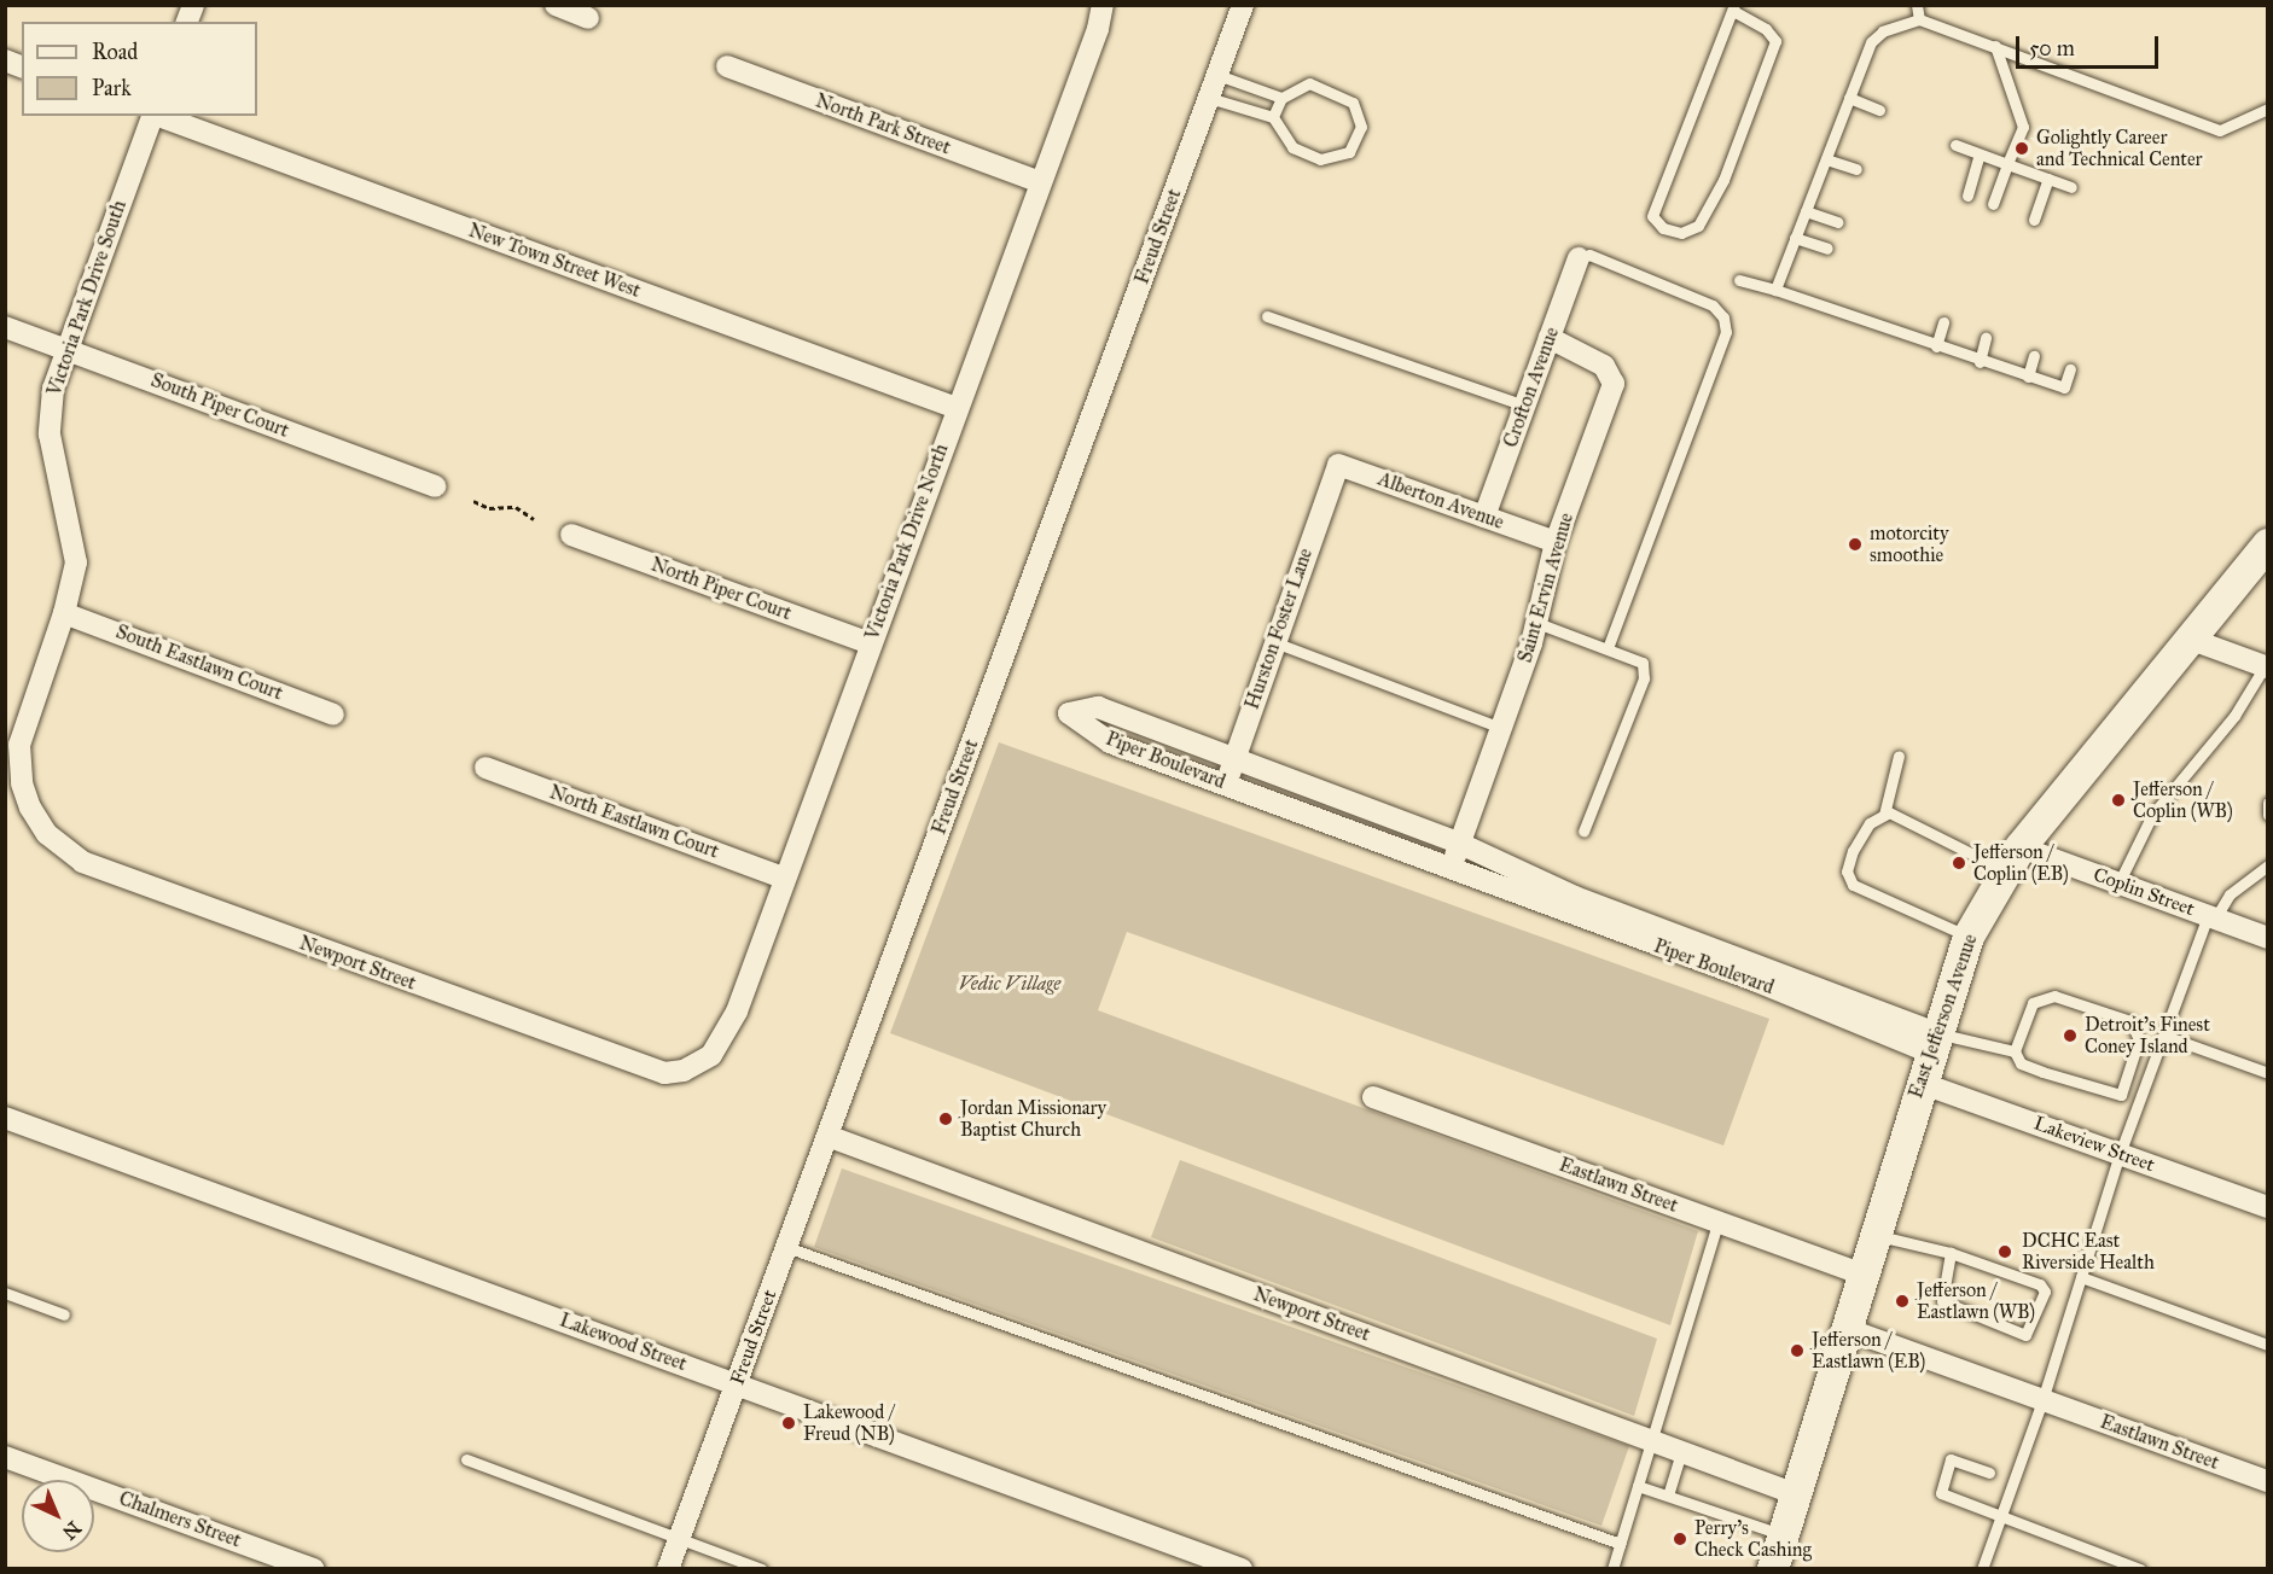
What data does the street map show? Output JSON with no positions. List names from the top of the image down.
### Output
{
  "streets": {
    "main road": ["East Jefferson Avenue"],
    "street": [
      "North Park Street",
      "Freud Street",
      "New Town Street West",
      "Victoria Park Drive South",
      "Crofton Avenue",
      "South Piper Court",
      "Alberton Avenue",
      "Victoria Park Drive North",
      "Saint Ervin Avenue",
      "North Piper Court",
      "Hurston Foster Lane",
      "South Eastlawn Court",
      "Piper Boulevard",
      "North Eastlawn Court",
      "Coplin Street",
      "Newport Street",
      "Lakeview Street",
      "Eastlawn Street",
      "Lakewood Street",
      "Chalmers Street"
    ]
  },
  "crossings": [
    ["North Park Street", "Victoria Park Drive North"],
    ["Freud Street", "Newport Street"],
    ["Freud Street", "Lakewood Street"],
    ["New Town Street West", "Victoria Park Drive North"],
    ["Victoria Park Drive South", "South Piper Court"],
    ["Victoria Park Drive South", "South Eastlawn Court"],
    ["Victoria Park Drive South", "Newport Street"],
    ["Crofton Avenue", "Alberton Avenue"],
    ["Crofton Avenue", "Saint Ervin Avenue"],
    ["Alberton Avenue", "Saint Ervin Avenue"],
    ["Alberton Avenue", "Hurston Foster Lane"],
    ["Victoria Park Drive North", "North Piper Court"],
    ["Victoria Park Drive North", "North Eastlawn Court"],
    ["Victoria Park Drive North", "Newport Street"],
    ["Saint Ervin Avenue", "Piper Boulevard"],
    ["Hurston Foster Lane", "Piper Boulevard"],
    ["Piper Boulevard", "East Jefferson Avenue"],
    ["Coplin Street", "East Jefferson Avenue"],
    ["Newport Street", "East Jefferson Avenue"],
    ["East Jefferson Avenue", "Lakeview Street"],
    ["East Jefferson Avenue", "Eastlawn Street"]
  ],
  "parks": ["Vedic Village"],
  "places": [
    "Golightly Career and Technical Center",
    "motorcity smoothie",
    "Jefferson / Coplin (WB)",
    "Jefferson / Coplin (EB)",
    "Detroit's Finest Coney Island",
    "Jordan Missionary Baptist Church",
    "DCHC East Riverside Health",
    "Jefferson / Eastlawn (WB)",
    "Jefferson / Eastlawn (EB)",
    "Lakewood / Freud (NB)",
    "Perry's Check Cashing"
  ],
  "legend": ["Road", "Park"],
  "scale_bar": "50 m",
  "north": "bottom right"
}
